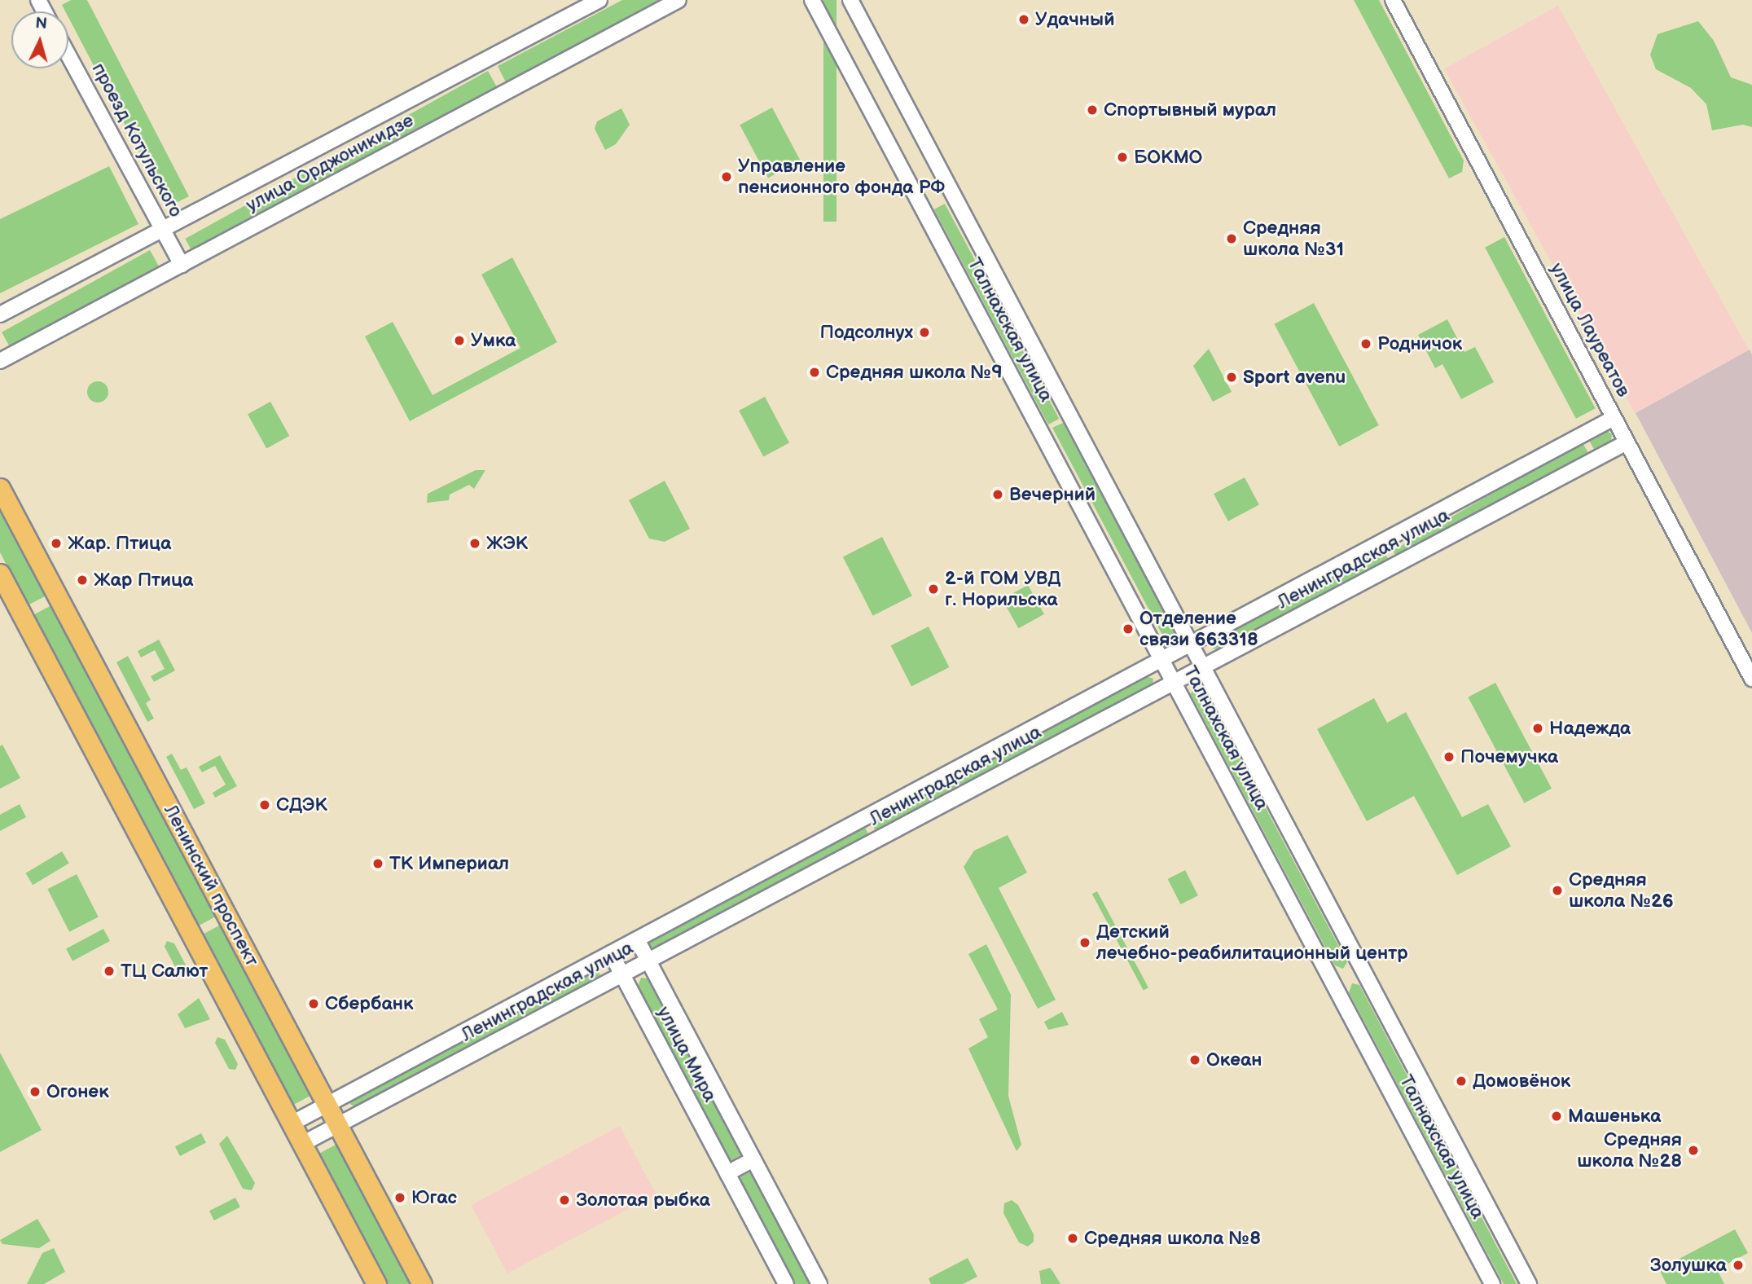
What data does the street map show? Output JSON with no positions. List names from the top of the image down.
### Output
{
  "streets": {
    "main road": ["Ленинский проспект"],
    "street": [
      "проезд Котульского",
      "улица Орджоникидзе",
      "Талнахская улица",
      "улица Лауреатов",
      "Ленинградская улица",
      "улица Мира"
    ]
  },
  "crossings": [
    ["проезд Котульского", "улица Орджоникидзе"],
    ["Талнахская улица", "Ленинградская улица"],
    ["улица Лауреатов", "Ленинградская улица"],
    ["Ленинградская улица", "Ленинский проспект"],
    ["Ленинградская улица", "улица Мира"]
  ],
  "places": [
    "Удачный",
    "Спортывный мурал",
    "БОКМО",
    "Управление пенсионного фонда РФ",
    "Средняя школа №31",
    "Подсолнух",
    "Умка",
    "Родничок",
    "Средняя школа №9",
    "Sport avenu",
    "Вечерний",
    "Жар. Птица",
    "ЖЭК",
    "Жар Птица",
    "2-й ГОМ УВД г. Норильска",
    "Отделение связи 663318",
    "Надежда",
    "Почемучка",
    "СДЭК",
    "ТК Империал",
    "Средняя школа №26",
    "Детский лечебно-реабилитационный центр",
    "ТЦ Салют",
    "Сбербанк",
    "Океан",
    "Домовёнок",
    "Огонек",
    "Машенька",
    "Средняя школа №28",
    "Югас",
    "Золотая рыбка",
    "Средняя школа №8",
    "Золушка"
  ],
  "north": "top"
}
